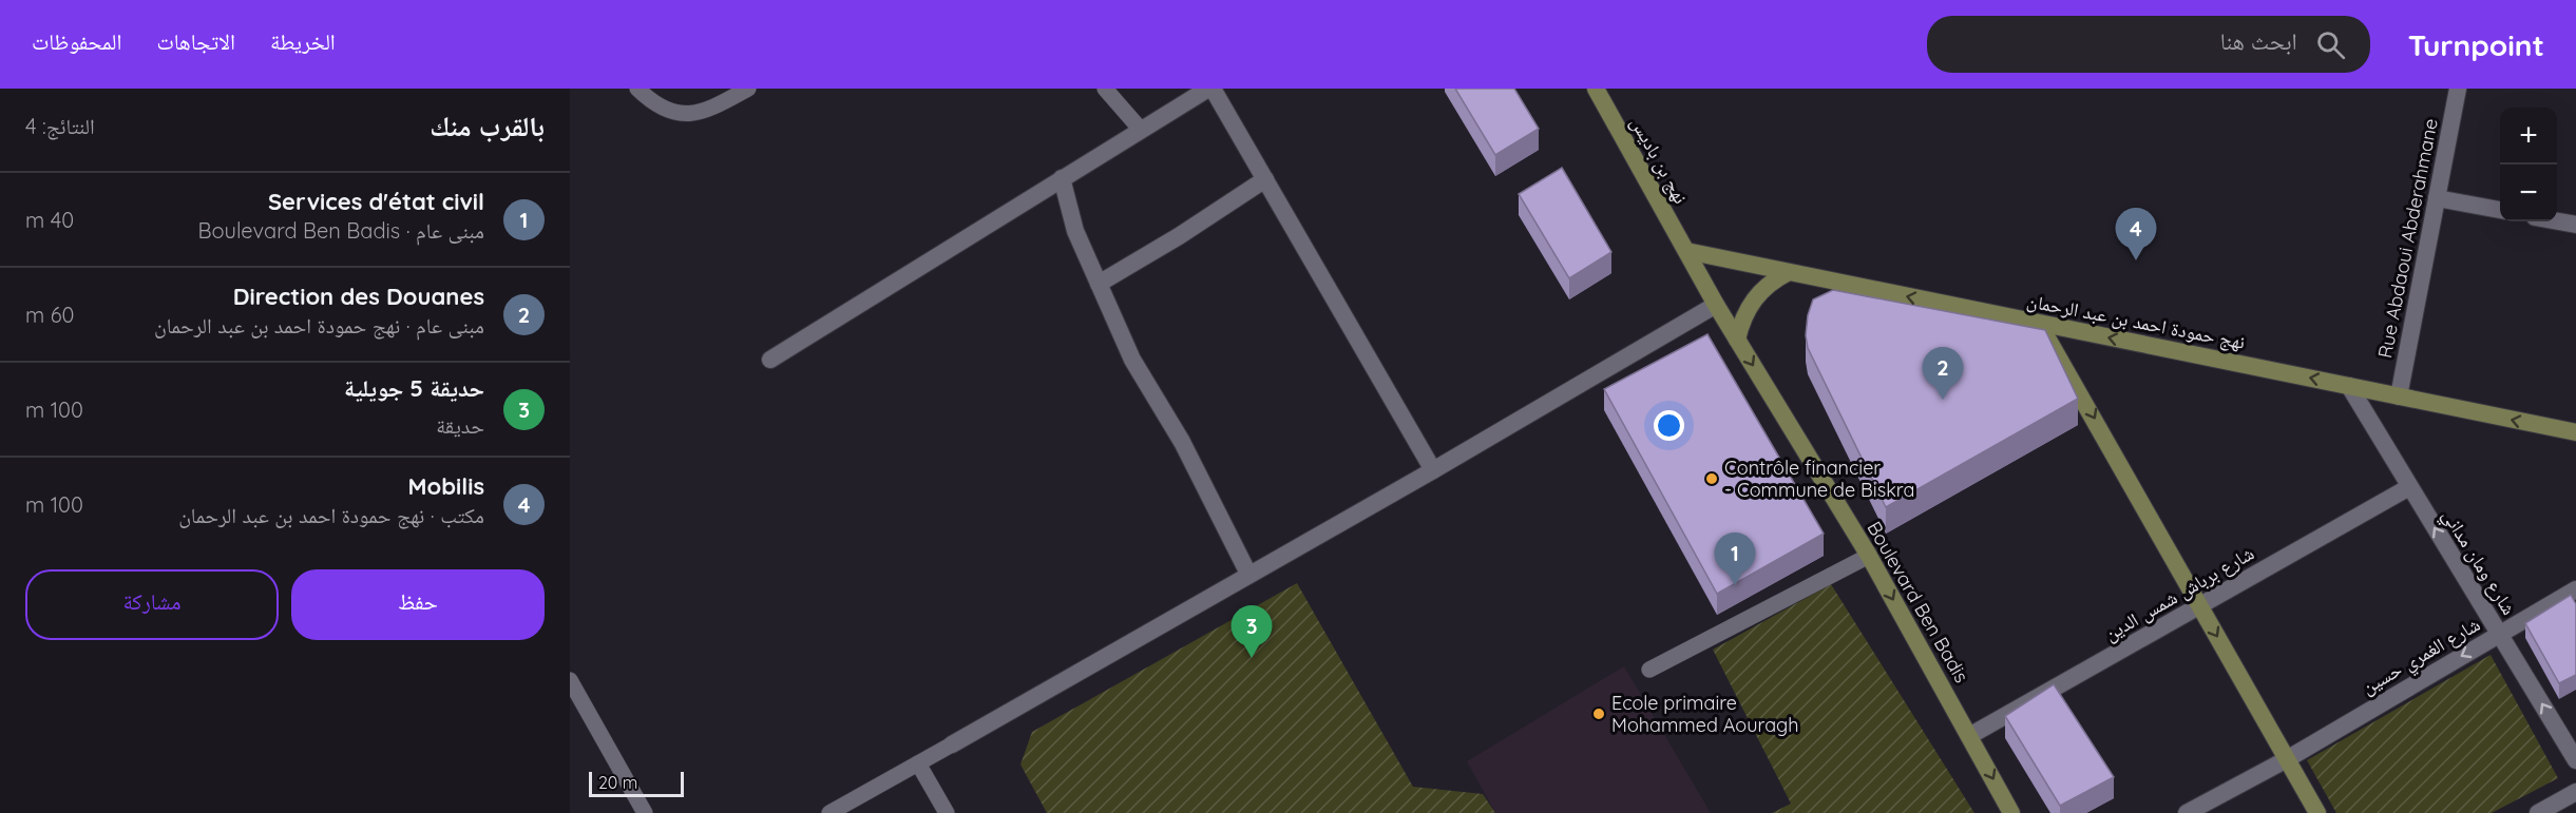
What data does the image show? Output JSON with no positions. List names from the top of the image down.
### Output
{
  "streets": {
    "main road": ["نهج بن باديس", "نهج حمودة احمد بن عبد الرحمان", "Boulevard Ben Badis"],
    "street": [
      "Rue Abdaoui Abderahmane",
      "شارع ومان مداني",
      "شارع برباش شمس الدين",
      "شارع الغمري حسين"
    ]
  },
  "crossings": [
    ["نهج بن باديس", "نهج حمودة احمد بن عبد الرحمان"],
    ["نهج بن باديس", "Boulevard Ben Badis"],
    ["Rue Abdaoui Abderahmane", "نهج حمودة احمد بن عبد الرحمان"],
    ["نهج حمودة احمد بن عبد الرحمان", "شارع ومان مداني"],
    ["نهج حمودة احمد بن عبد الرحمان", "Boulevard Ben Badis"],
    ["شارع ومان مداني", "شارع برباش شمس الدين"],
    ["شارع ومان مداني", "شارع الغمري حسين"],
    ["شارع برباش شمس الدين", "Boulevard Ben Badis"]
  ],
  "one_way": [
    "نهج حمودة احمد بن عبد الرحمان",
    "شارع ومان مداني",
    "Boulevard Ben Badis",
    "شارع الغمري حسين"
  ],
  "places": ["Contrôle financier - Commune de Biskra", "Ecole primaire Mohammed Aouragh"],
  "scale_bar": "20 m",
  "page": {
    "header": "Turnpoint",
    "search": "ابحث هنا",
    "nav": ["الخريطة", "الاتجاهات", "المحفوظات"],
    "heading": ["بالقرب منك", "النتائج: 4"],
    "map_buttons": ["+", "−"],
    "list": [
      {
        "mark": "1",
        "name": "Services d'état civil",
        "note": "مبنى عام · Boulevard Ben Badis",
        "value": "40 m"
      },
      {
        "mark": "2",
        "name": "Direction des Douanes",
        "note": "مبنى عام · نهج حمودة احمد بن عبد الرحمان",
        "value": "60 m"
      },
      {
        "mark": "3",
        "name": "حديقة 5 جويلية",
        "note": "حديقة",
        "value": "100 m"
      },
      {
        "mark": "4",
        "name": "Mobilis",
        "note": "مكتب · نهج حمودة احمد بن عبد الرحمان",
        "value": "100 m"
      }
    ],
    "pins": [
      "4",
      "2",
      "1",
      "3"
    ],
    "buttons": ["حفظ", "مشاركة"],
    "scale": "20 m"
  }
}
